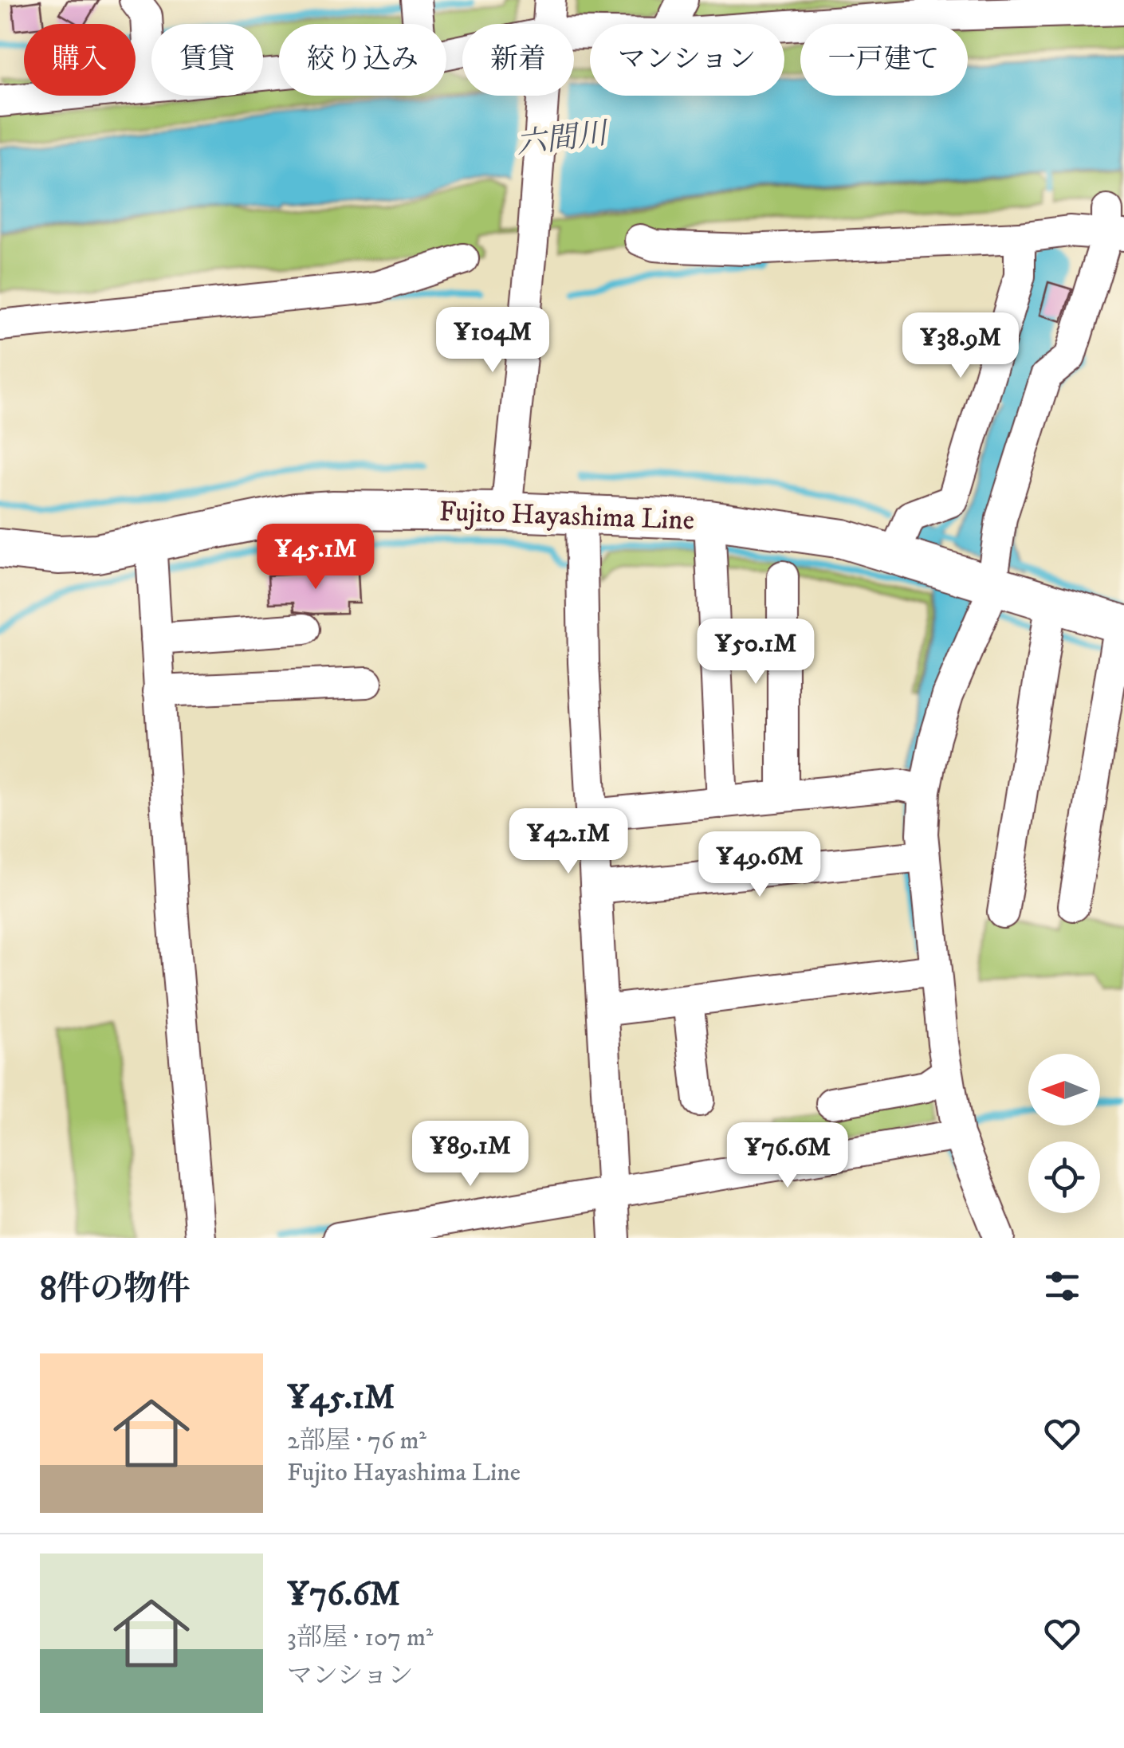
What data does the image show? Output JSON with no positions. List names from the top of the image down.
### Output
{
  "streets": {
    "main road": ["Fujito Hayashima Line"]
  },
  "water": ["六間川"],
  "north": "left",
  "page": {
    "chip": [
      "購入",
      "賃貸",
      "絞り込み",
      "新着",
      "マンション",
      "一戸建て"
    ],
    "price": [
      "¥104M",
      "¥38.9M",
      "¥45.1M",
      "¥50.1M",
      "¥42.1M",
      "¥49.6M",
      "¥89.1M",
      "¥76.6M"
    ],
    "heading": "8件の物件",
    "list": [
      {
        "name": "¥45.1M",
        "note": "2部屋 · 76 m² · Fujito Hayashima Line"
      },
      {
        "name": "¥76.6M",
        "note": "3部屋 · 107 m² · マンション"
      }
    ]
  }
}
